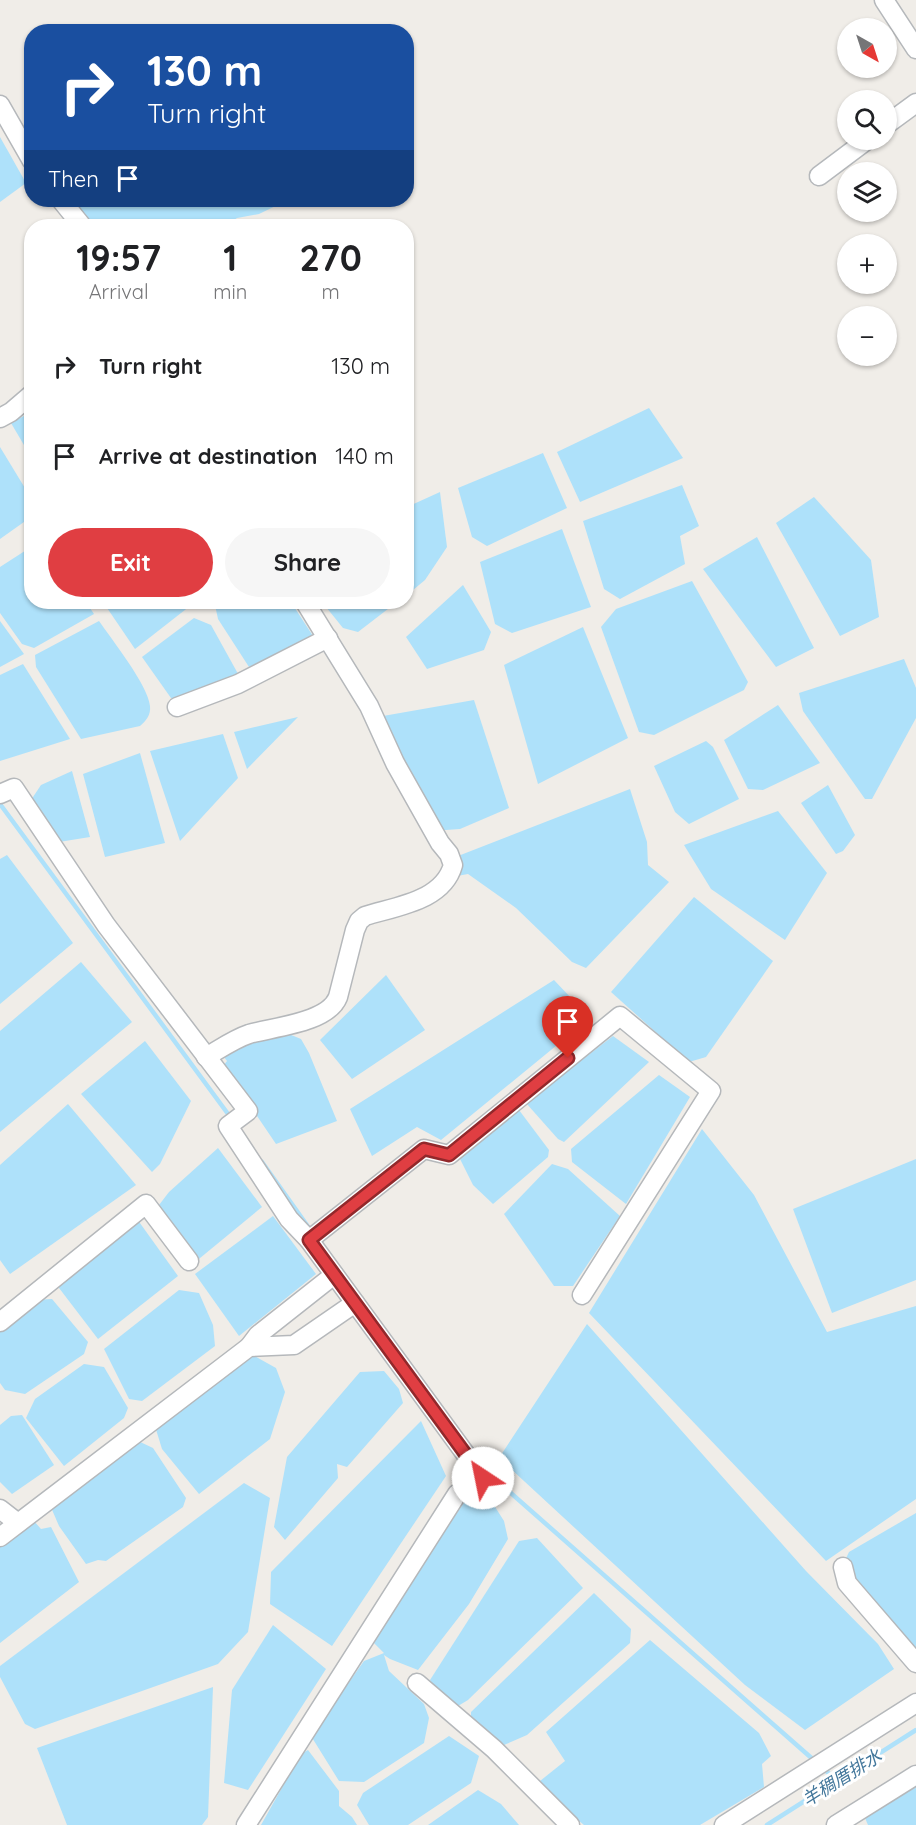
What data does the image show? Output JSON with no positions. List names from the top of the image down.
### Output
{
  "water": ["羊稠厝排水"],
  "north": "bottom right",
  "page": {
    "map_buttons": ["+", "−"],
    "turn": ["130 m", "Turn right"],
    "then": "Then",
    "eta": [
      "19:57",
      "Arrival",
      "1",
      "min",
      "270",
      "m"
    ],
    "list": [
      {
        "name": "Turn right",
        "value": "130 m"
      },
      {
        "name": "Arrive at destination",
        "value": "140 m"
      }
    ],
    "buttons": ["Exit", "Share"]
  }
}
